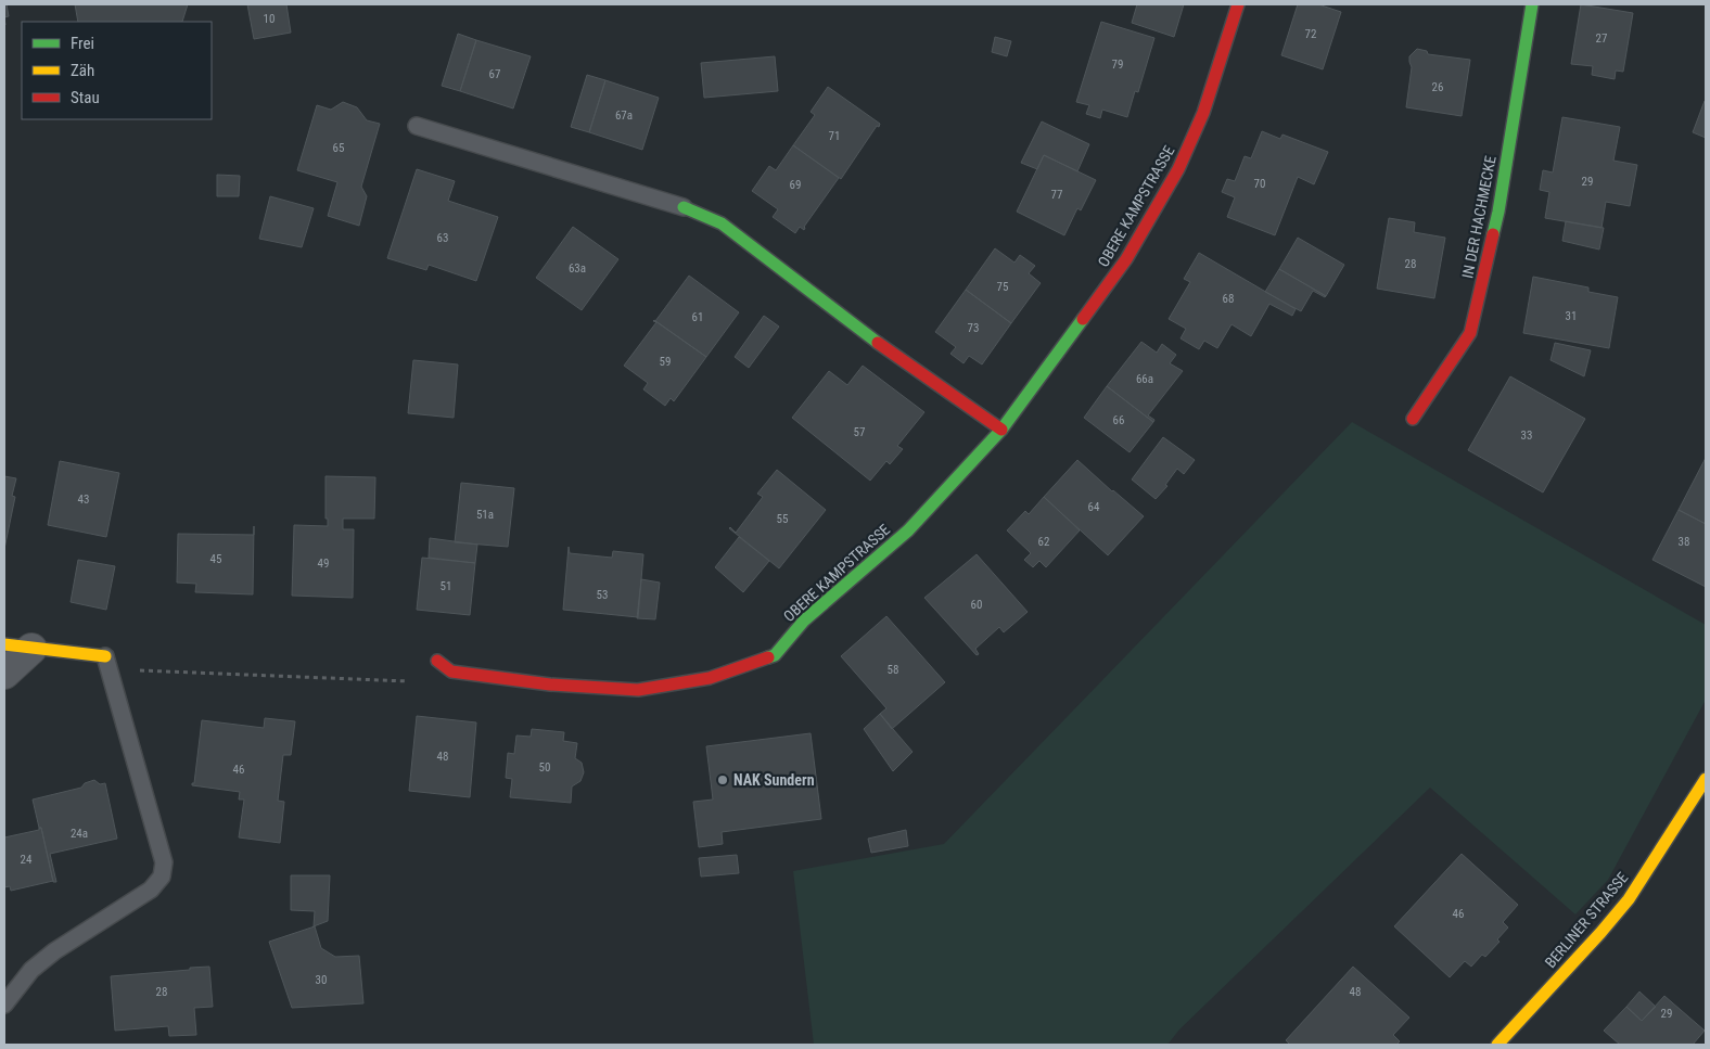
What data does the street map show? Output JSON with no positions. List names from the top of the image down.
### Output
{
  "streets": {
    "street": ["OBERE KAMPSTRASSE", "IN DER HACHMECKE", "BERLINER STRASSE"]
  },
  "places": ["NAK Sundern"],
  "house_numbers": [
    "10",
    "72",
    "27",
    "79",
    "67",
    "26",
    "67a",
    "71",
    "65",
    "29",
    "70",
    "69",
    "77",
    "63",
    "28",
    "63a",
    "75",
    "68",
    "31",
    "61",
    "73",
    "59",
    "66a",
    "66",
    "57",
    "33",
    "43",
    "64",
    "51a",
    "55",
    "62",
    "38",
    "45",
    "49",
    "51",
    "53",
    "60",
    "58",
    "48",
    "50",
    "46",
    "24a",
    "24",
    "46",
    "30",
    "28",
    "48",
    "29"
  ],
  "legend": ["Frei", "Zäh", "Stau"]
}
